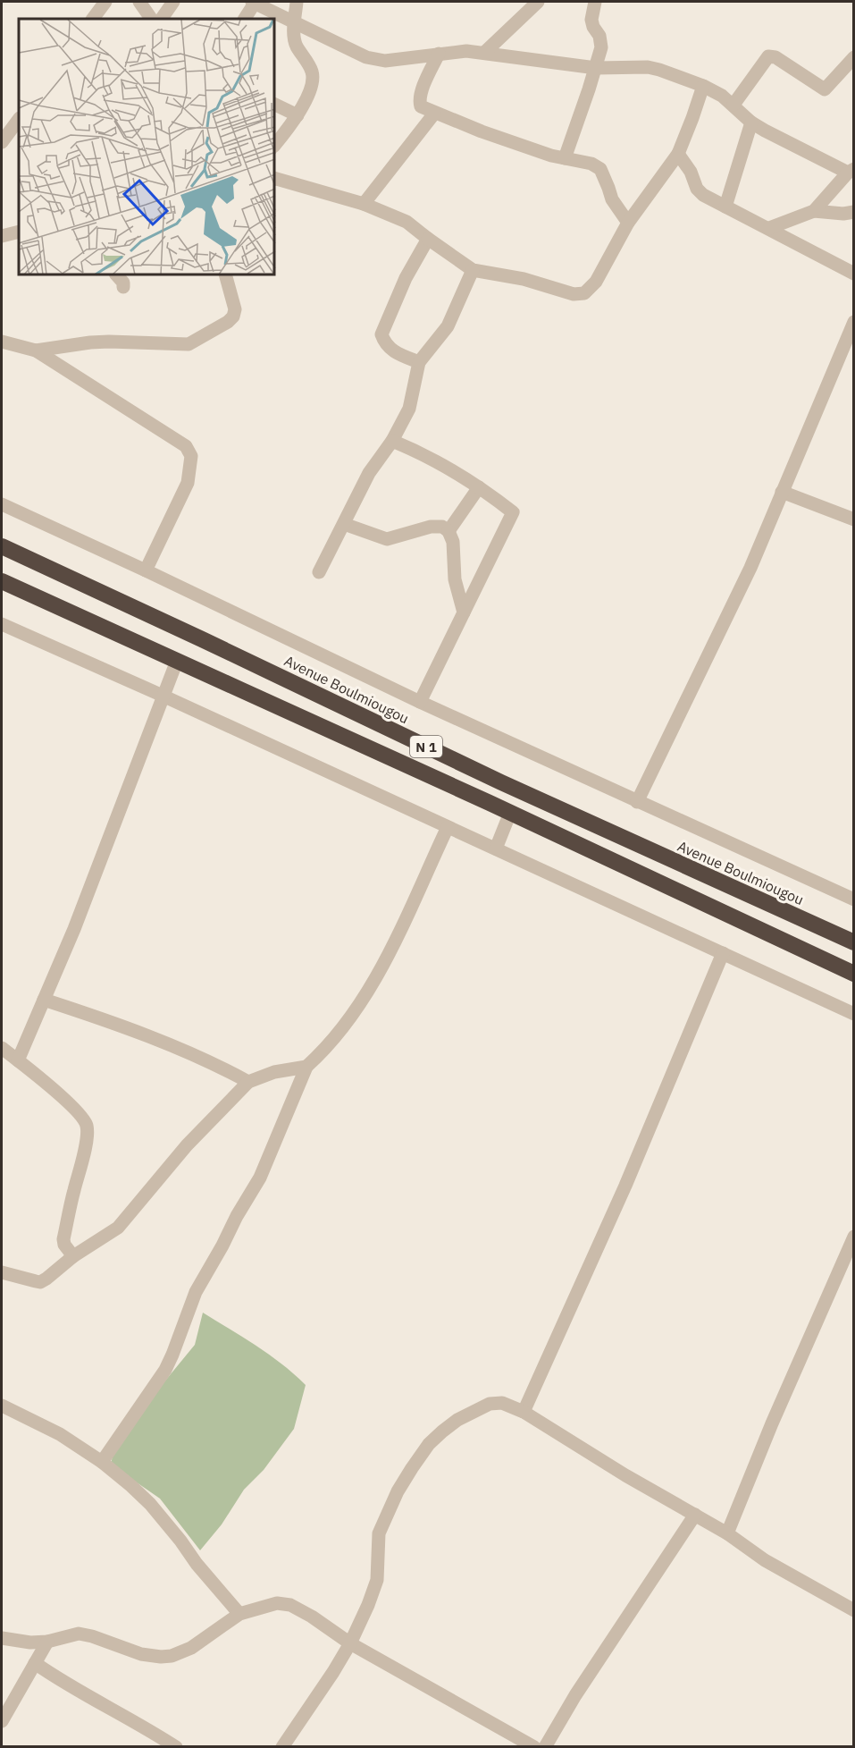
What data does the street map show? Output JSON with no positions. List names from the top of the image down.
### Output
{
  "streets": {
    "highway": ["Avenue Boulmiougou", "N 1"]
  }
}
